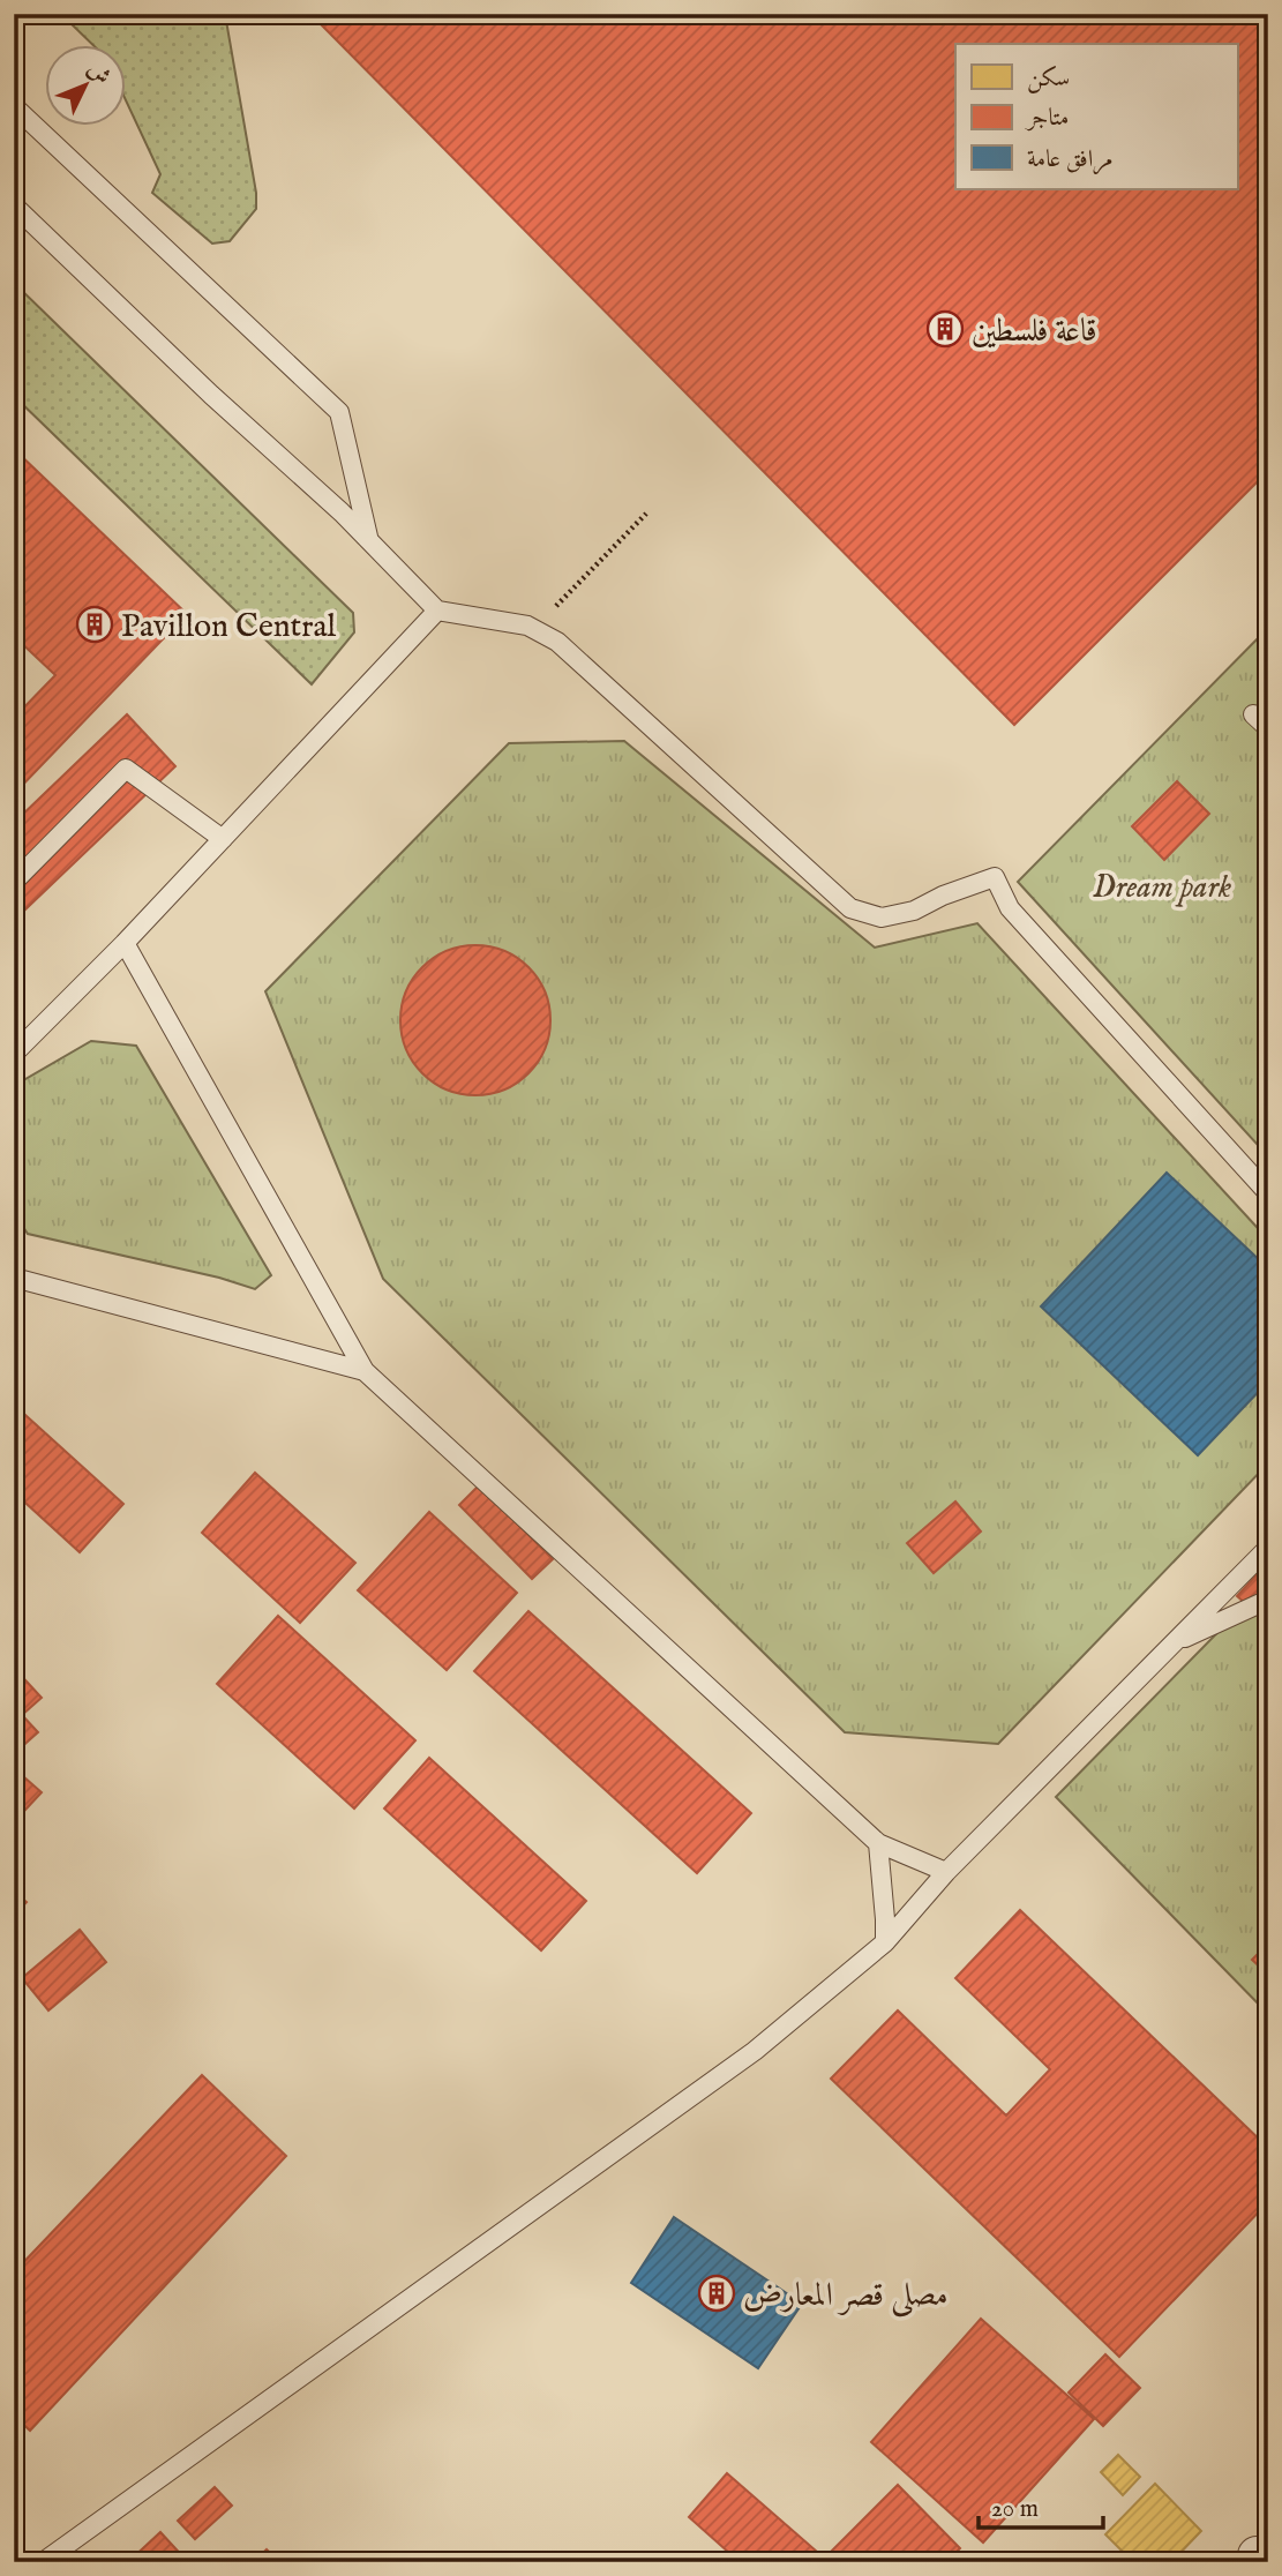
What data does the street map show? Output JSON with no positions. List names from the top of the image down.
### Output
{
  "parks": ["Dream park"],
  "places": {
    "building": ["قاعة فلسطين", "Pavillon Central", "مصلى قصر المعارض"]
  },
  "legend": ["سكن", "متاجر", "مرافق عامة"],
  "scale_bar": "20 m",
  "north": "top right"
}
